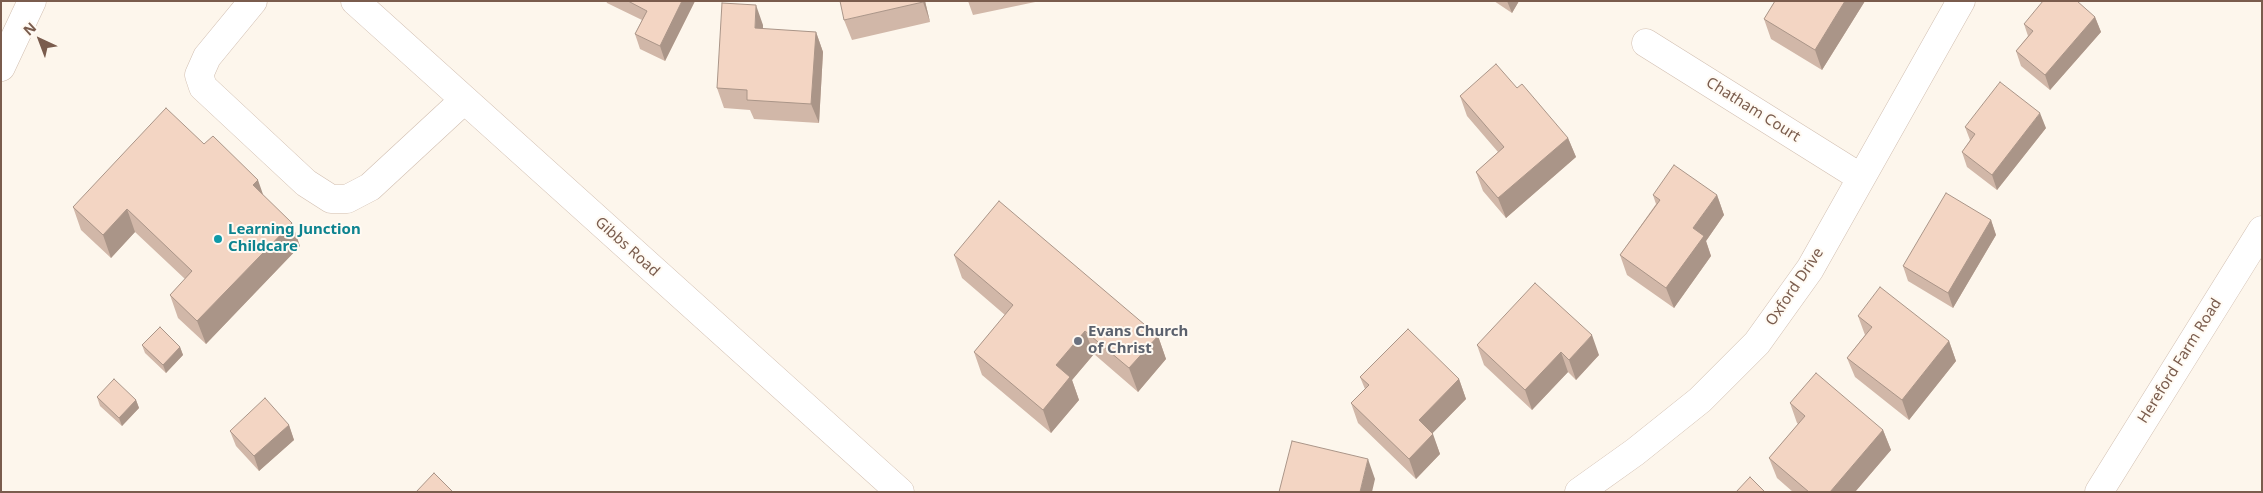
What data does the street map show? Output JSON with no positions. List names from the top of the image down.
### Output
{
  "streets": {
    "street": [
      "Chatham Court",
      "Gibbs Road",
      "Oxford Drive",
      "Hereford Farm Road"
    ]
  },
  "crossings": [
    ["Chatham Court", "Oxford Drive"]
  ],
  "places": ["Learning Junction Childcare", "Evans Church of Christ"],
  "north": "top left"
}
